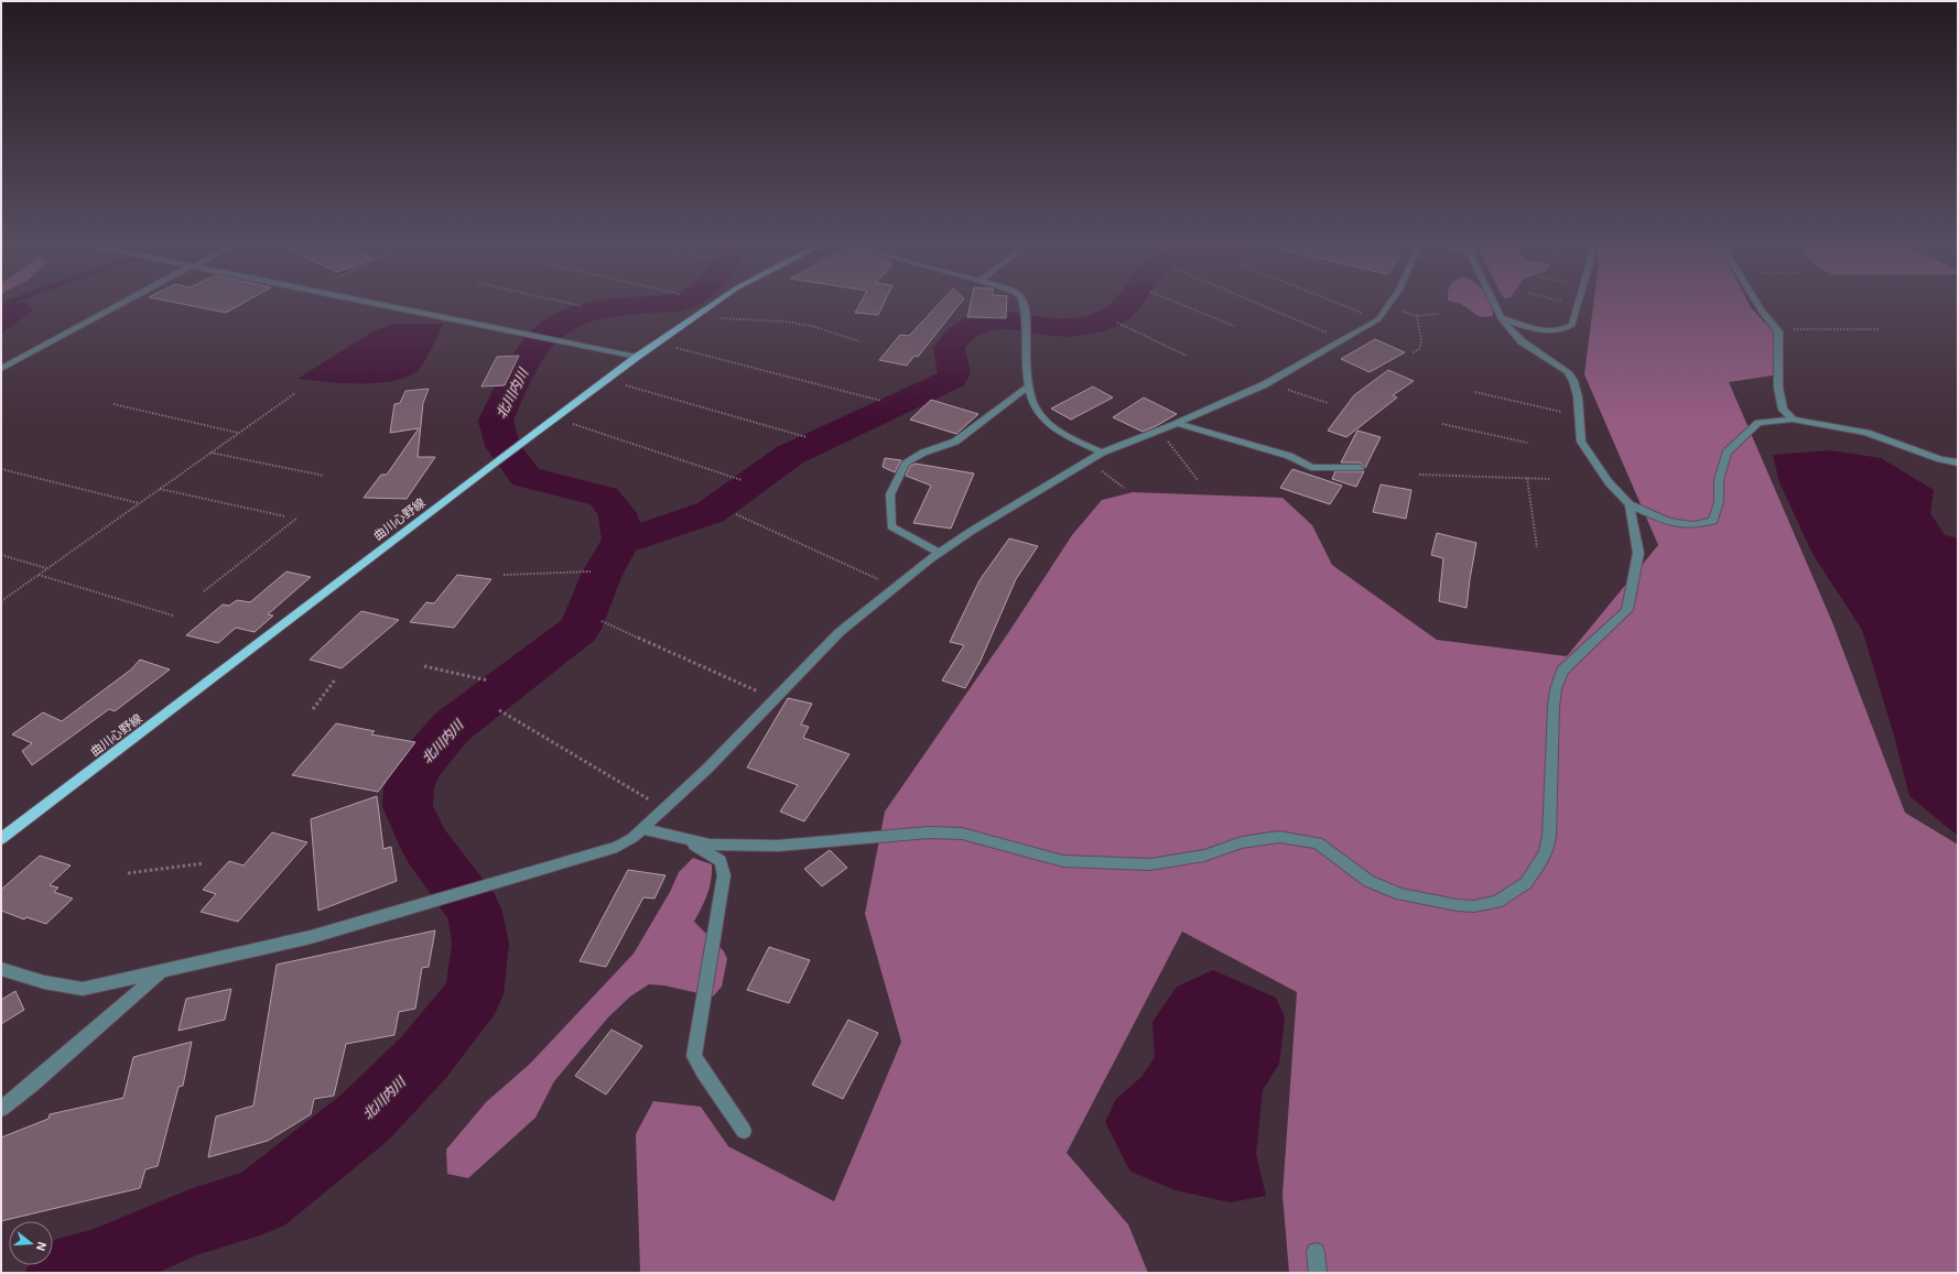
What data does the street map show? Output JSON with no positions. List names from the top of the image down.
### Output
{
  "streets": {
    "main road": ["曲川心野線"]
  },
  "water": ["北川内川"],
  "north": "right"
}
